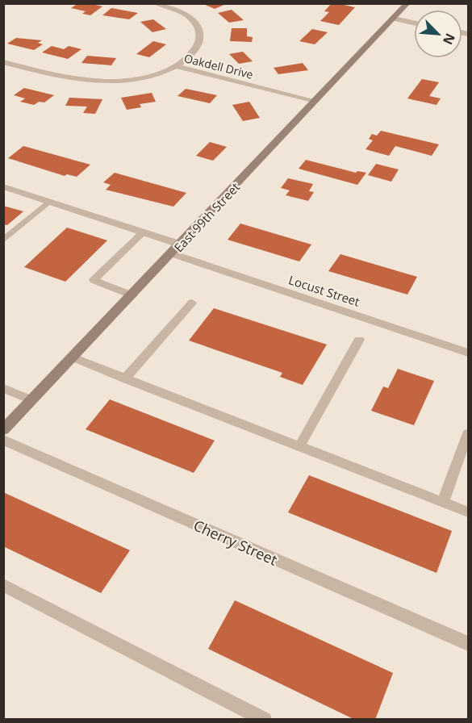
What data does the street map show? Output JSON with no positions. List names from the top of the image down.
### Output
{
  "streets": {
    "street": [
      "Oakdell Drive",
      "East 99th Street",
      "Locust Street",
      "Cherry Street"
    ]
  },
  "crossings": [
    ["Oakdell Drive", "East 99th Street"],
    ["East 99th Street", "Locust Street"]
  ],
  "north": "bottom right"
}
